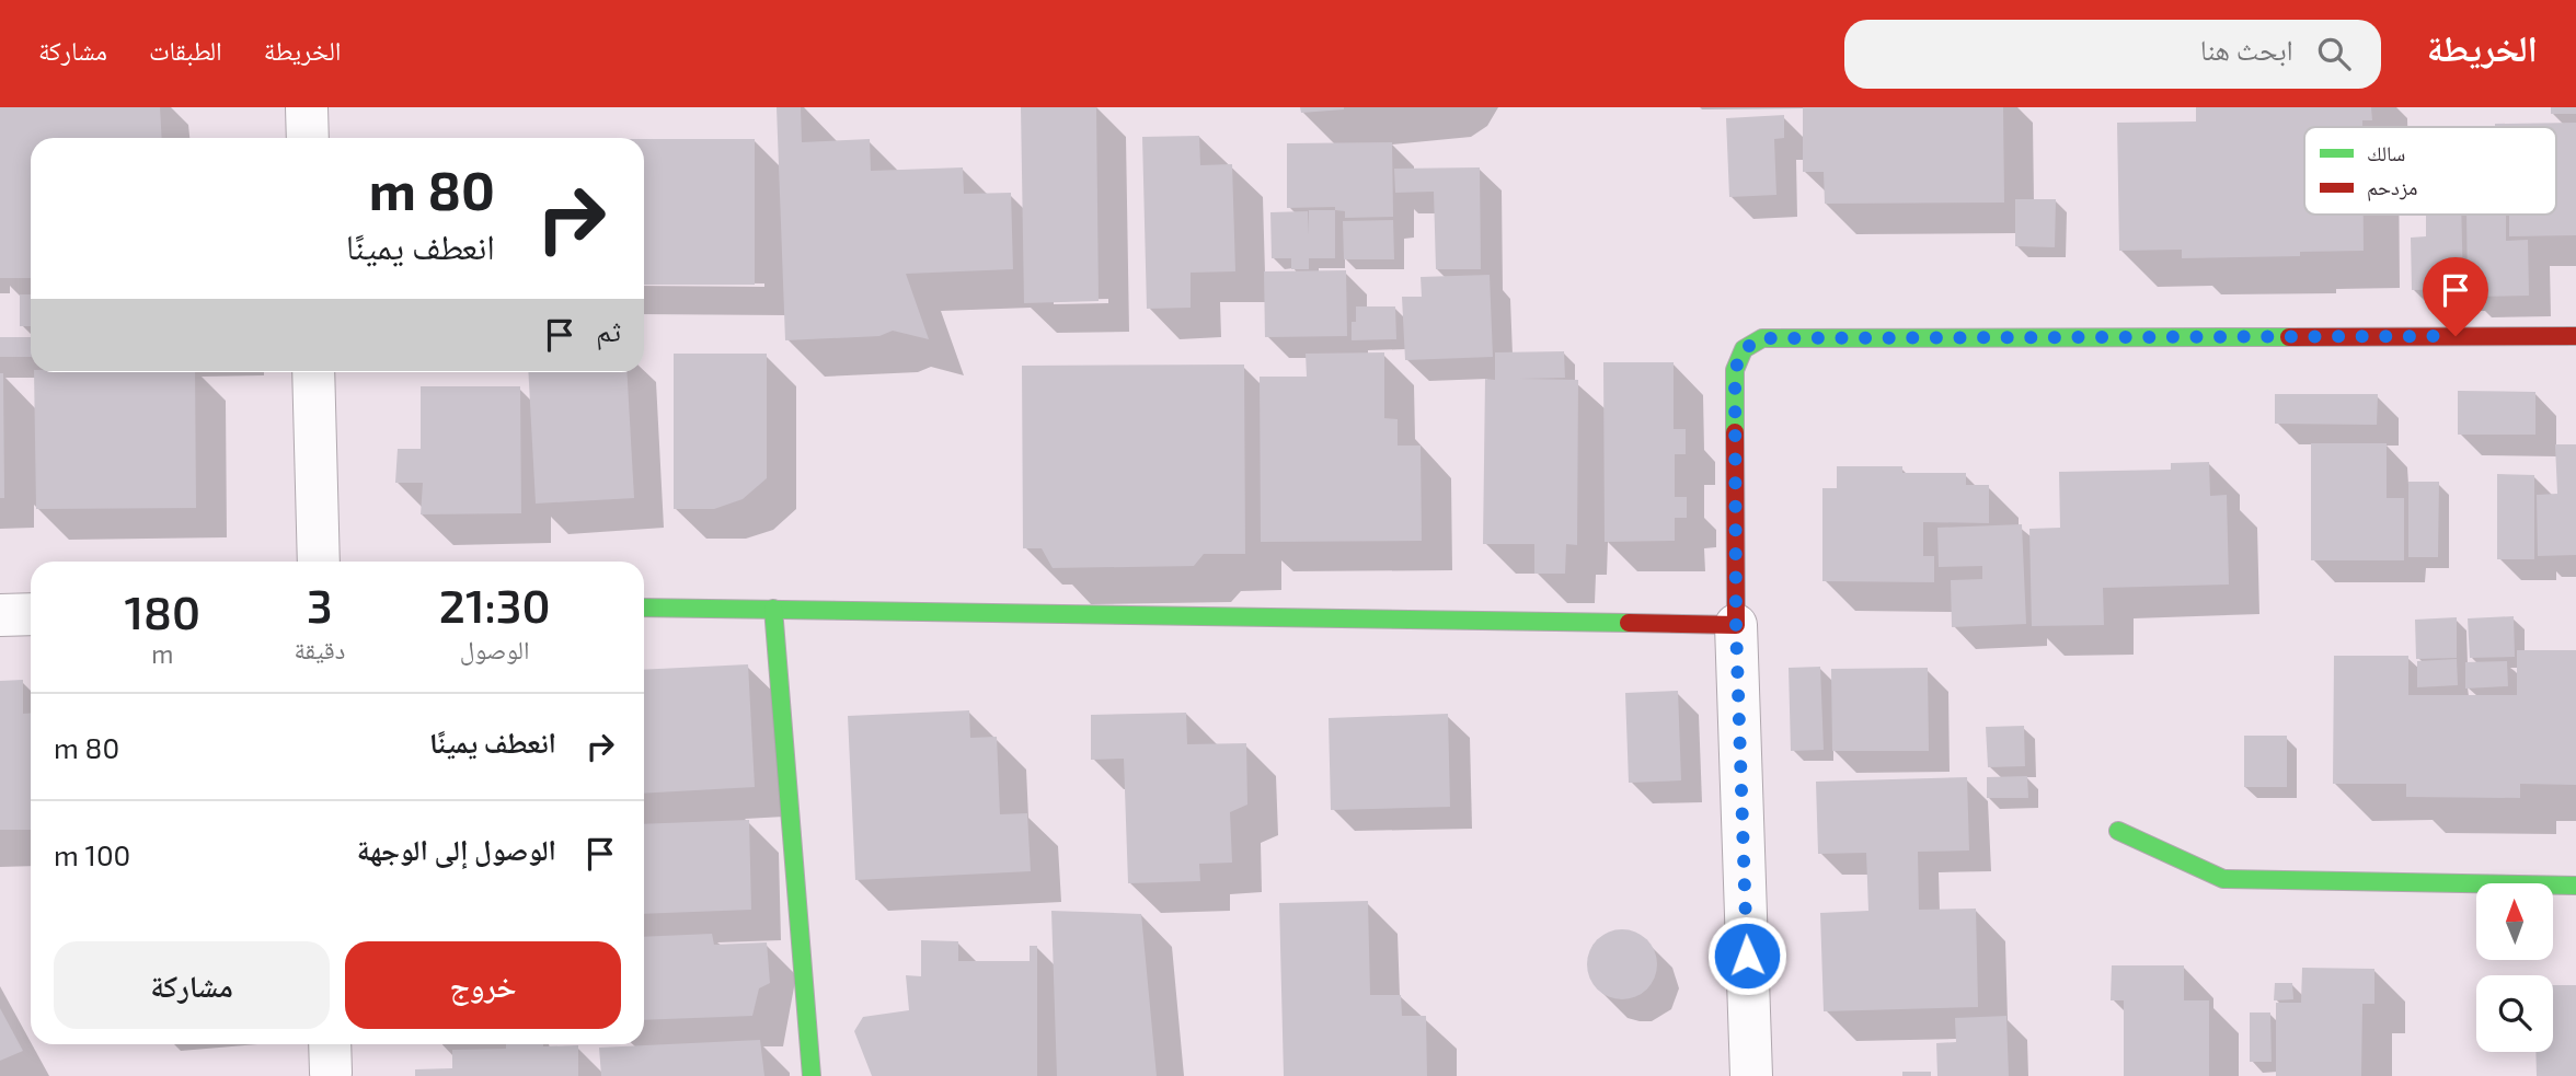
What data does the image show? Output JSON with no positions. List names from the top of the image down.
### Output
{
  "legend": ["سالك", "مزدحم"],
  "north": "top",
  "page": {
    "header": "الخريطة",
    "search": "ابحث هنا",
    "nav": ["الخريطة", "الطبقات", "مشاركة"],
    "turn": ["80 m", "انعطف يمينًا"],
    "then": "ثم",
    "eta": [
      "21:30",
      "الوصول",
      "3",
      "دقيقة",
      "180",
      "m"
    ],
    "list": [
      {
        "name": "انعطف يمينًا",
        "value": "80 m"
      },
      {
        "name": "الوصول إلى الوجهة",
        "value": "100 m"
      }
    ],
    "buttons": ["خروج", "مشاركة"]
  }
}
